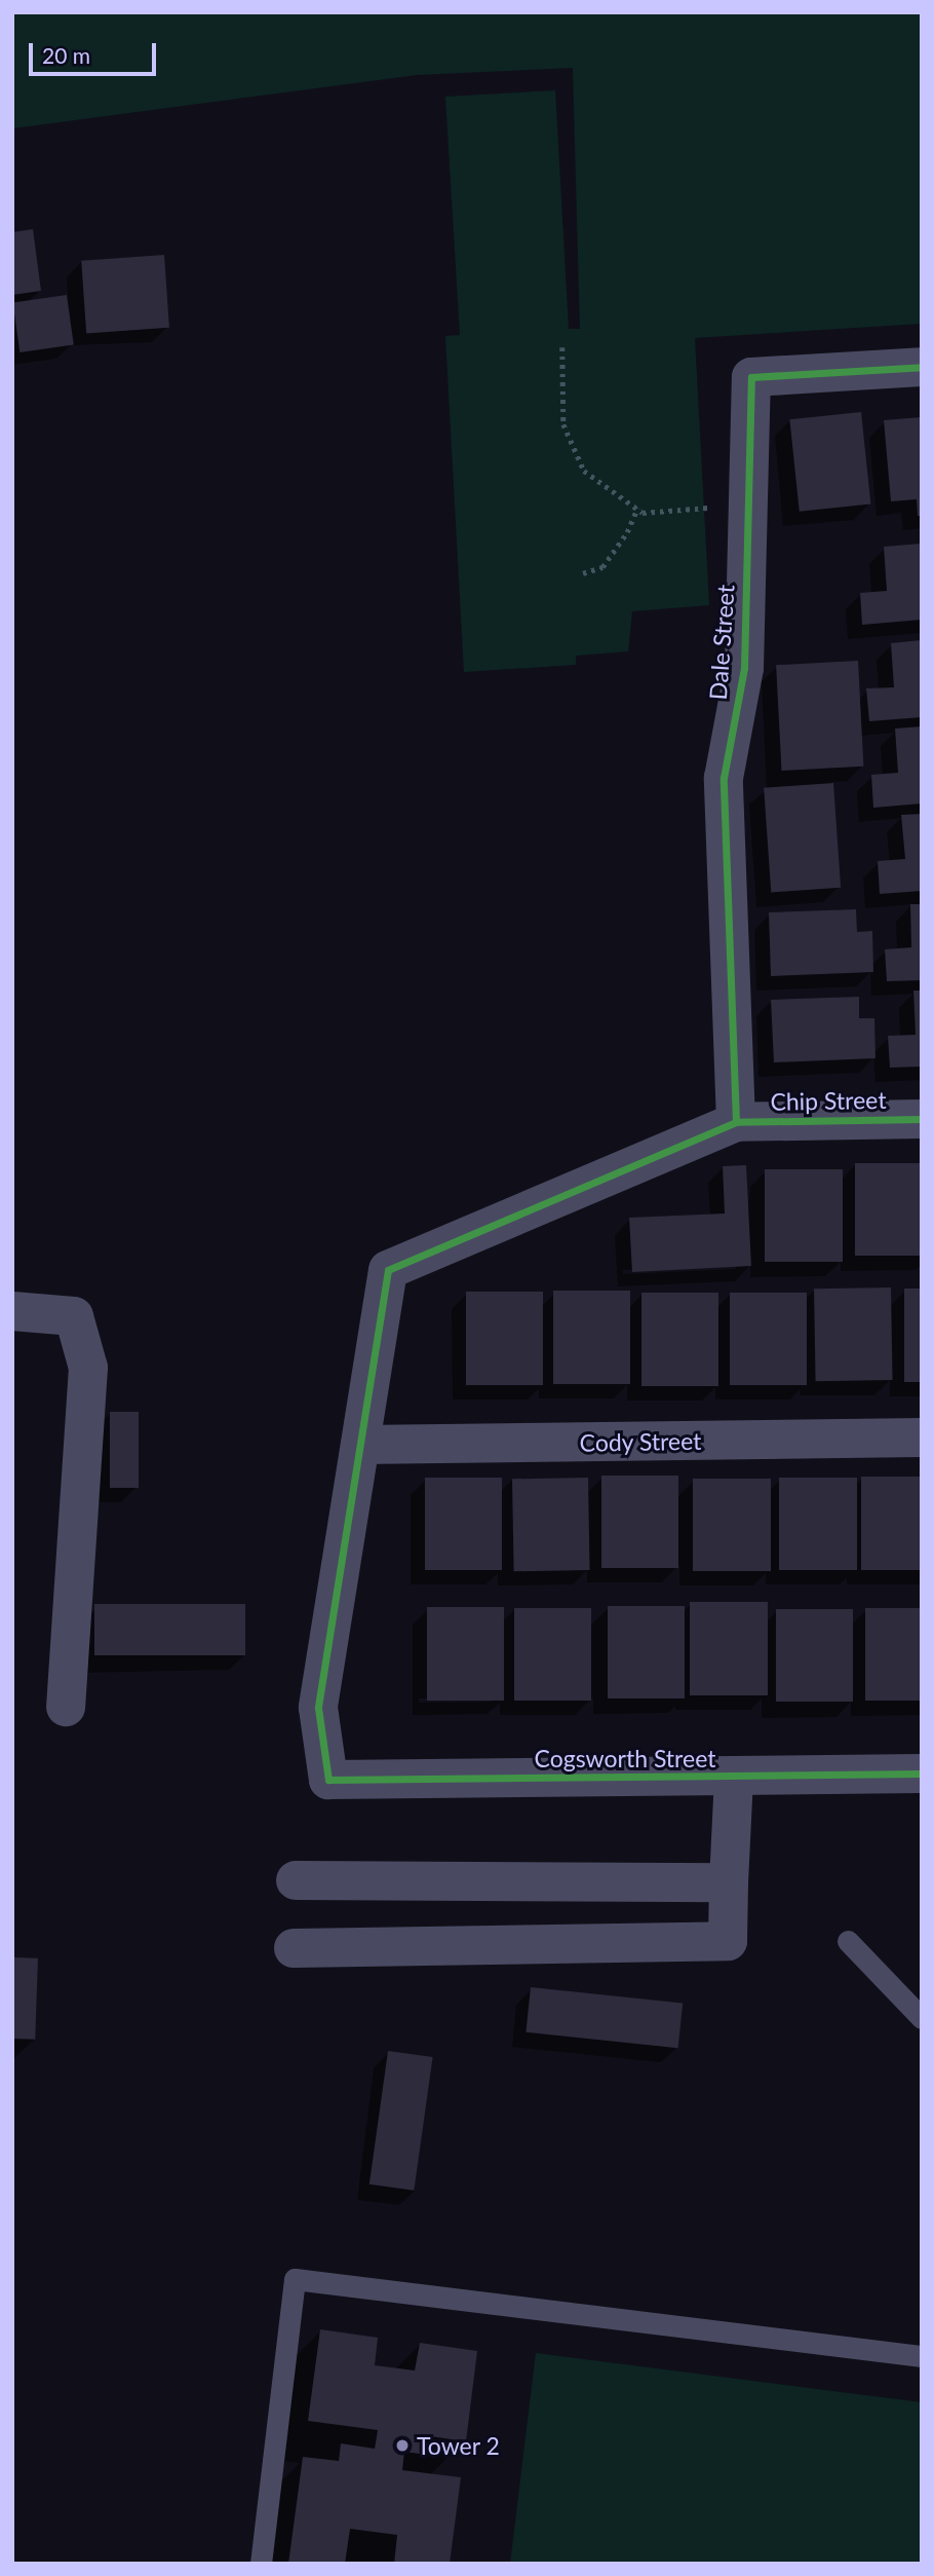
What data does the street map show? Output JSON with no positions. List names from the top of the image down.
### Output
{
  "streets": {
    "street": [
      "Dale Street",
      "Chip Street",
      "Cody Street",
      "Cogsworth Street"
    ]
  },
  "crossings": [
    ["Dale Street", "Chip Street"],
    ["Cody Street", "Cogsworth Street"]
  ],
  "places": ["Tower 2"],
  "scale_bar": "20 m"
}
